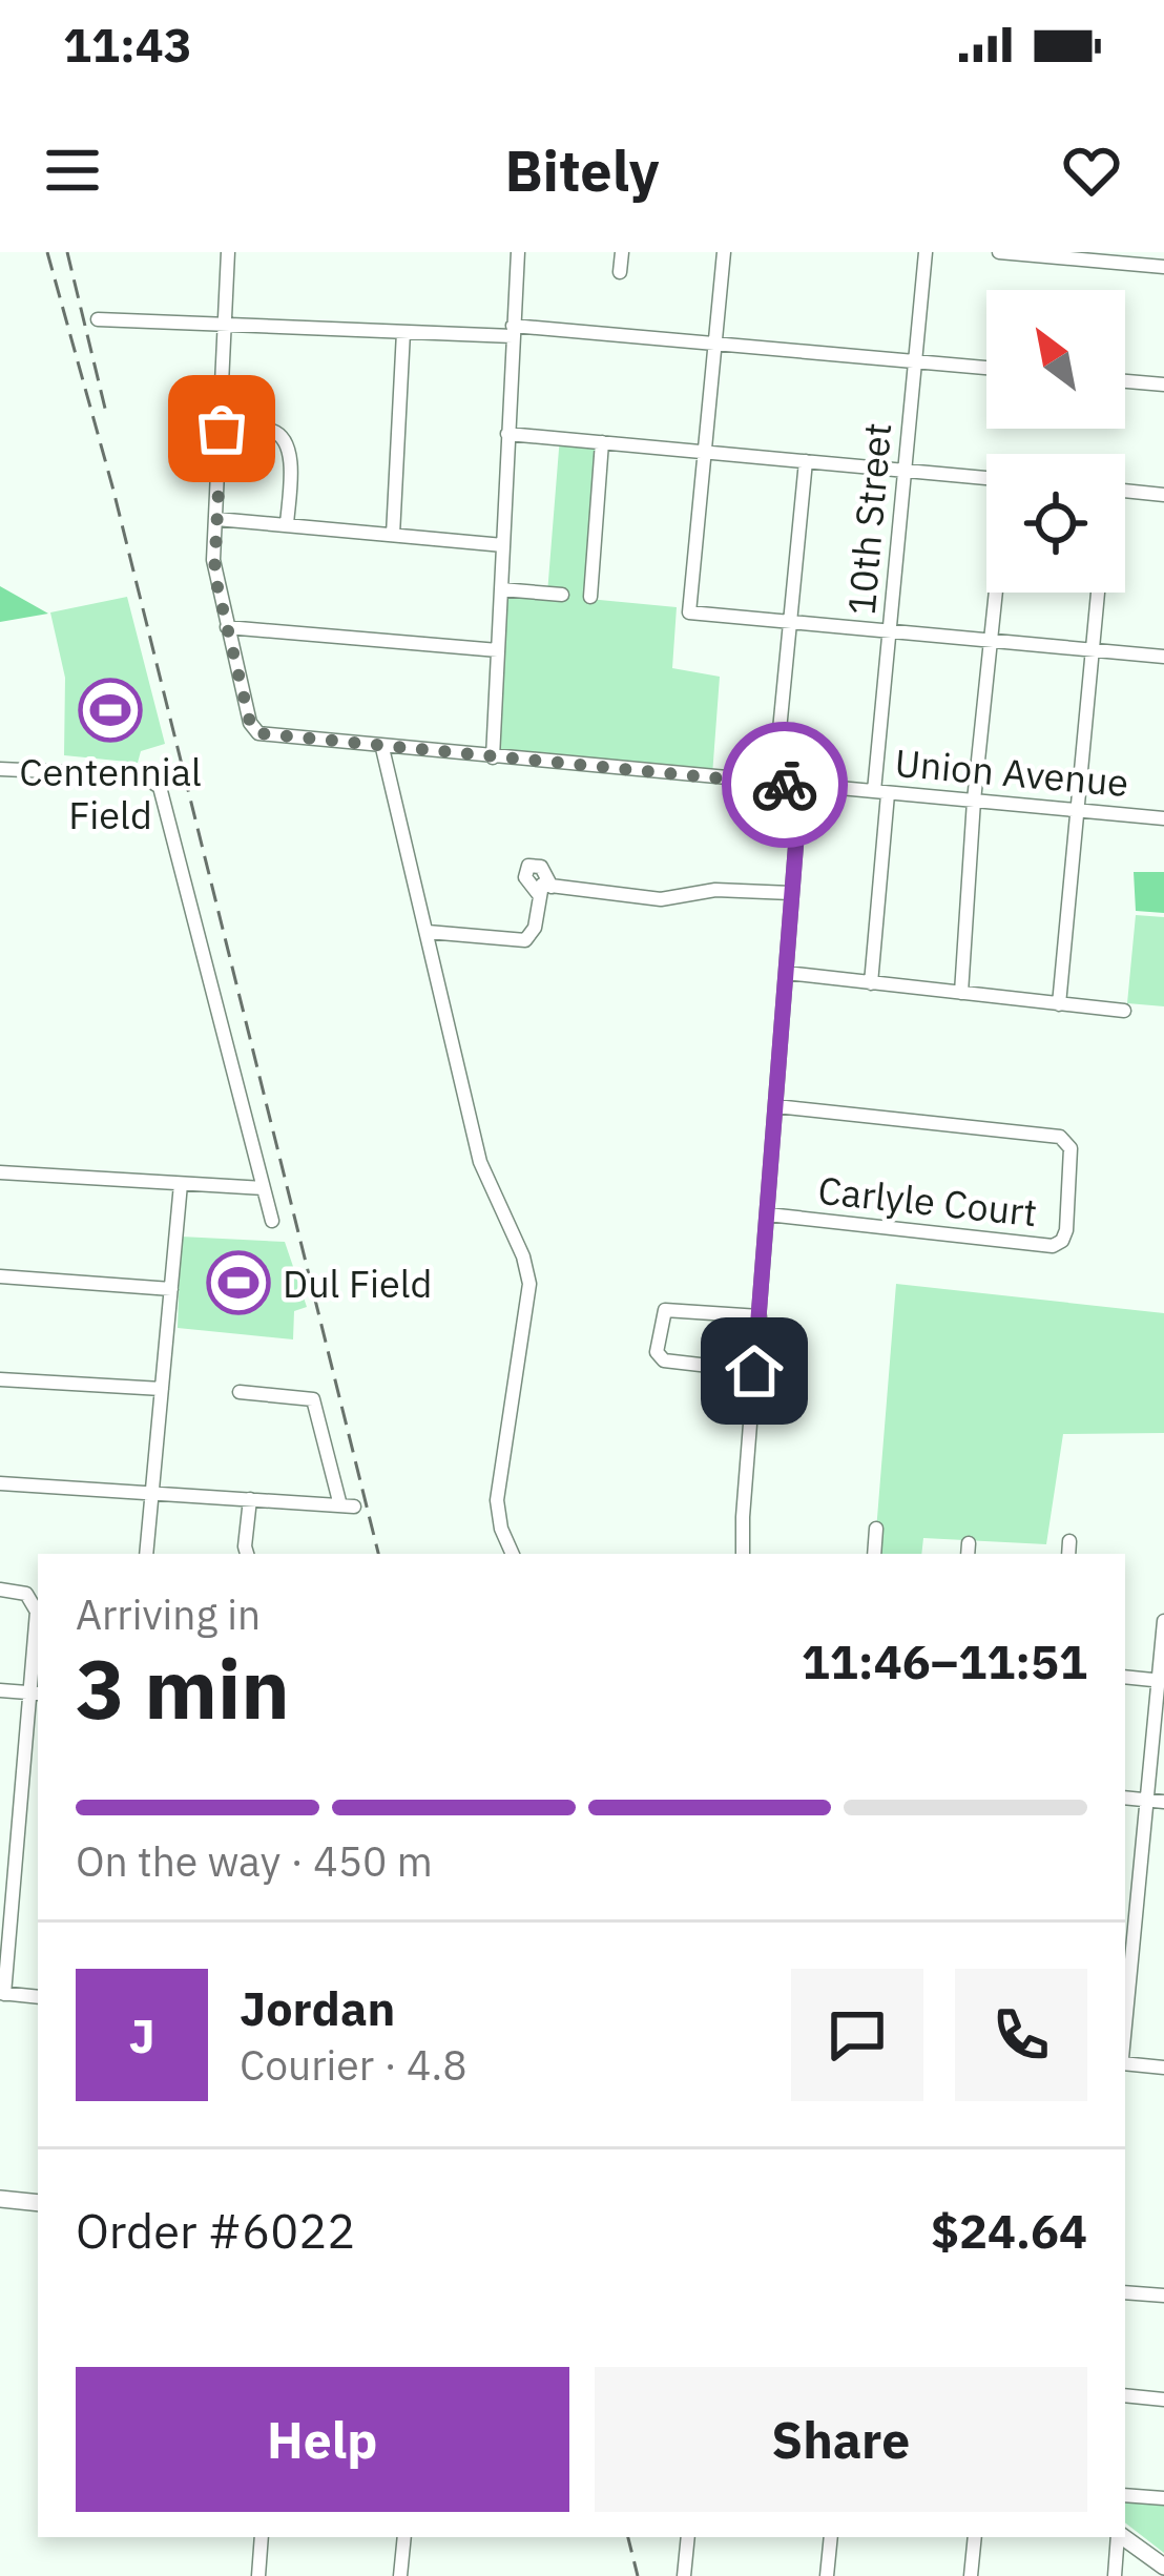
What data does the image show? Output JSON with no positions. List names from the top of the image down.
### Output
{
  "streets": {
    "street": ["10th Street", "Union Avenue", "Carlyle Court"]
  },
  "crossings": [
    ["10th Street", "Union Avenue"]
  ],
  "places": {
    "sports": ["Centennial Field", "Dul Field"]
  },
  "north": "top left",
  "page": {
    "status": "11:43",
    "header": "Bitely",
    "heading": ["3 min", "Arriving in", "11:46–11:51"],
    "panel": [
      "Jordan",
      "Courier · 4.8",
      "Order #6022",
      "$24.64"
    ],
    "bar": "On the way · 450 m",
    "round": "J",
    "buttons": ["Help", "Share"]
  }
}
